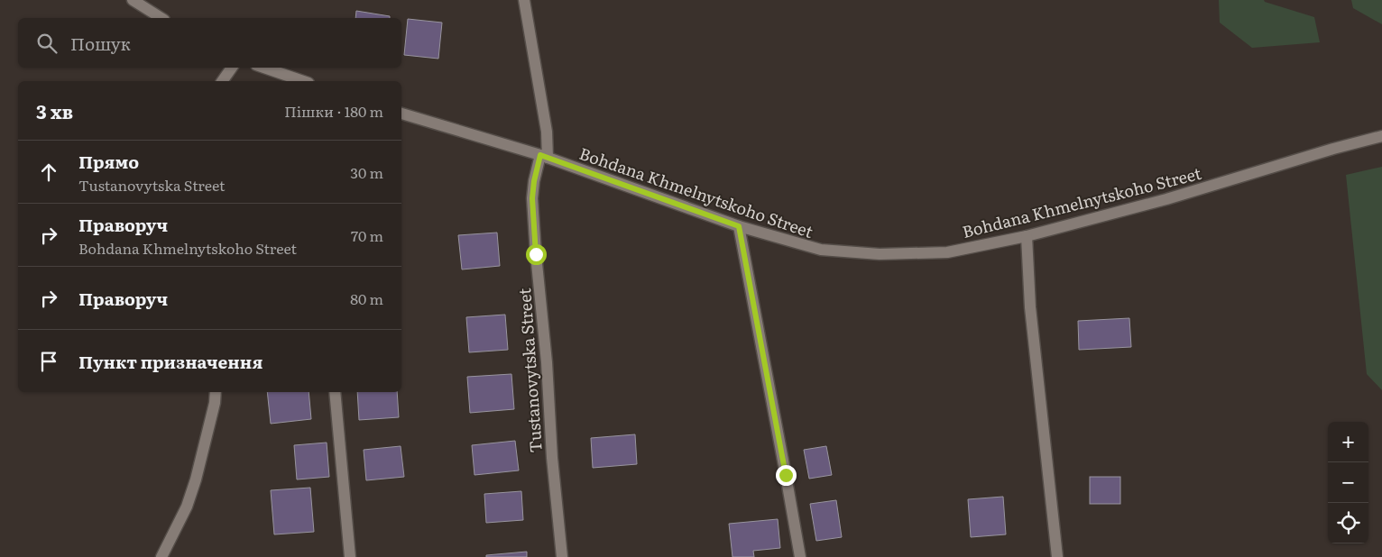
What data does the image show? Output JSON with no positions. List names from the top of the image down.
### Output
{
  "streets": {
    "street": ["Bohdana Khmelnytskoho Street", "Tustanovytska Street"]
  },
  "crossings": [
    ["Bohdana Khmelnytskoho Street", "Tustanovytska Street"]
  ],
  "page": {
    "search": "Пошук",
    "heading": ["3 хв", "Пішки · 180 m"],
    "list": [
      ["Прямо", "Tustanovytska Street", "30 m"],
      ["Праворуч", "Bohdana Khmelnytskoho Street", "70 m"],
      ["Праворуч", "80 m"],
      "Пункт призначення"
    ],
    "map_buttons": ["+", "−"]
  }
}
